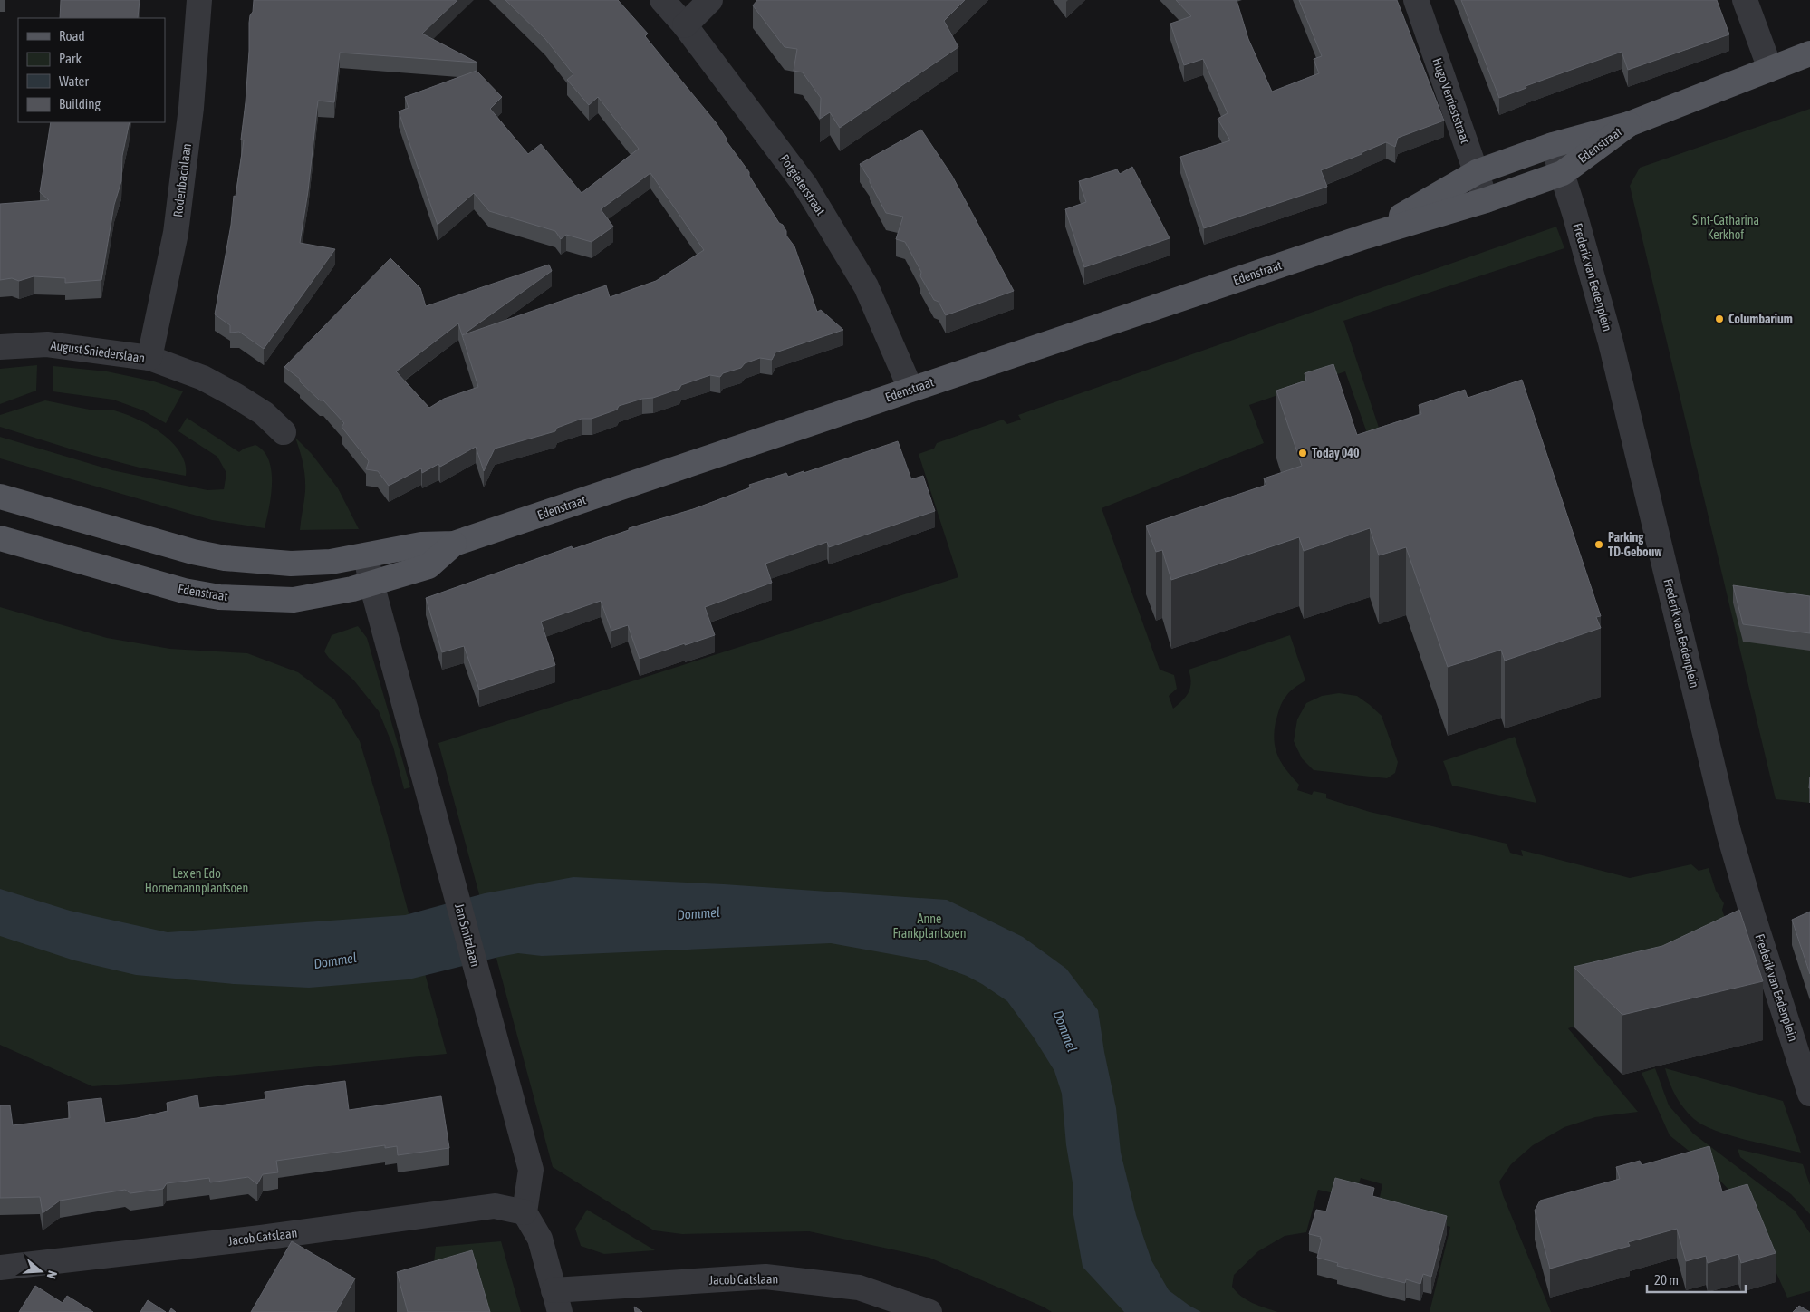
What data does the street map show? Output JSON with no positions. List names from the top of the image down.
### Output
{
  "streets": {
    "main road": ["Edenstraat"],
    "street": [
      "Hugo Verrieststraat",
      "Rodenbachlaan",
      "Potgieterstraat",
      "Frederik van Eedenplein",
      "August Sniederslaan",
      "Jan Smitzlaan",
      "Jacob Catslaan"
    ]
  },
  "crossings": [
    ["Hugo Verrieststraat", "Edenstraat"],
    ["Edenstraat", "Potgieterstraat"],
    ["Edenstraat", "Frederik van Eedenplein"],
    ["Edenstraat", "Jan Smitzlaan"],
    ["Rodenbachlaan", "August Sniederslaan"],
    ["Jan Smitzlaan", "Jacob Catslaan"]
  ],
  "water": ["Dommel"],
  "parks": ["Sint-Catharina Kerkhof", "Lex en Edo Hornemannplantsoen", "Anne Frankplantsoen"],
  "places": ["Columbarium", "Today 040", "Parking TD-Gebouw"],
  "legend": [
    "Road",
    "Park",
    "Water",
    "Building"
  ],
  "scale_bar": "20 m",
  "north": "right"
}
